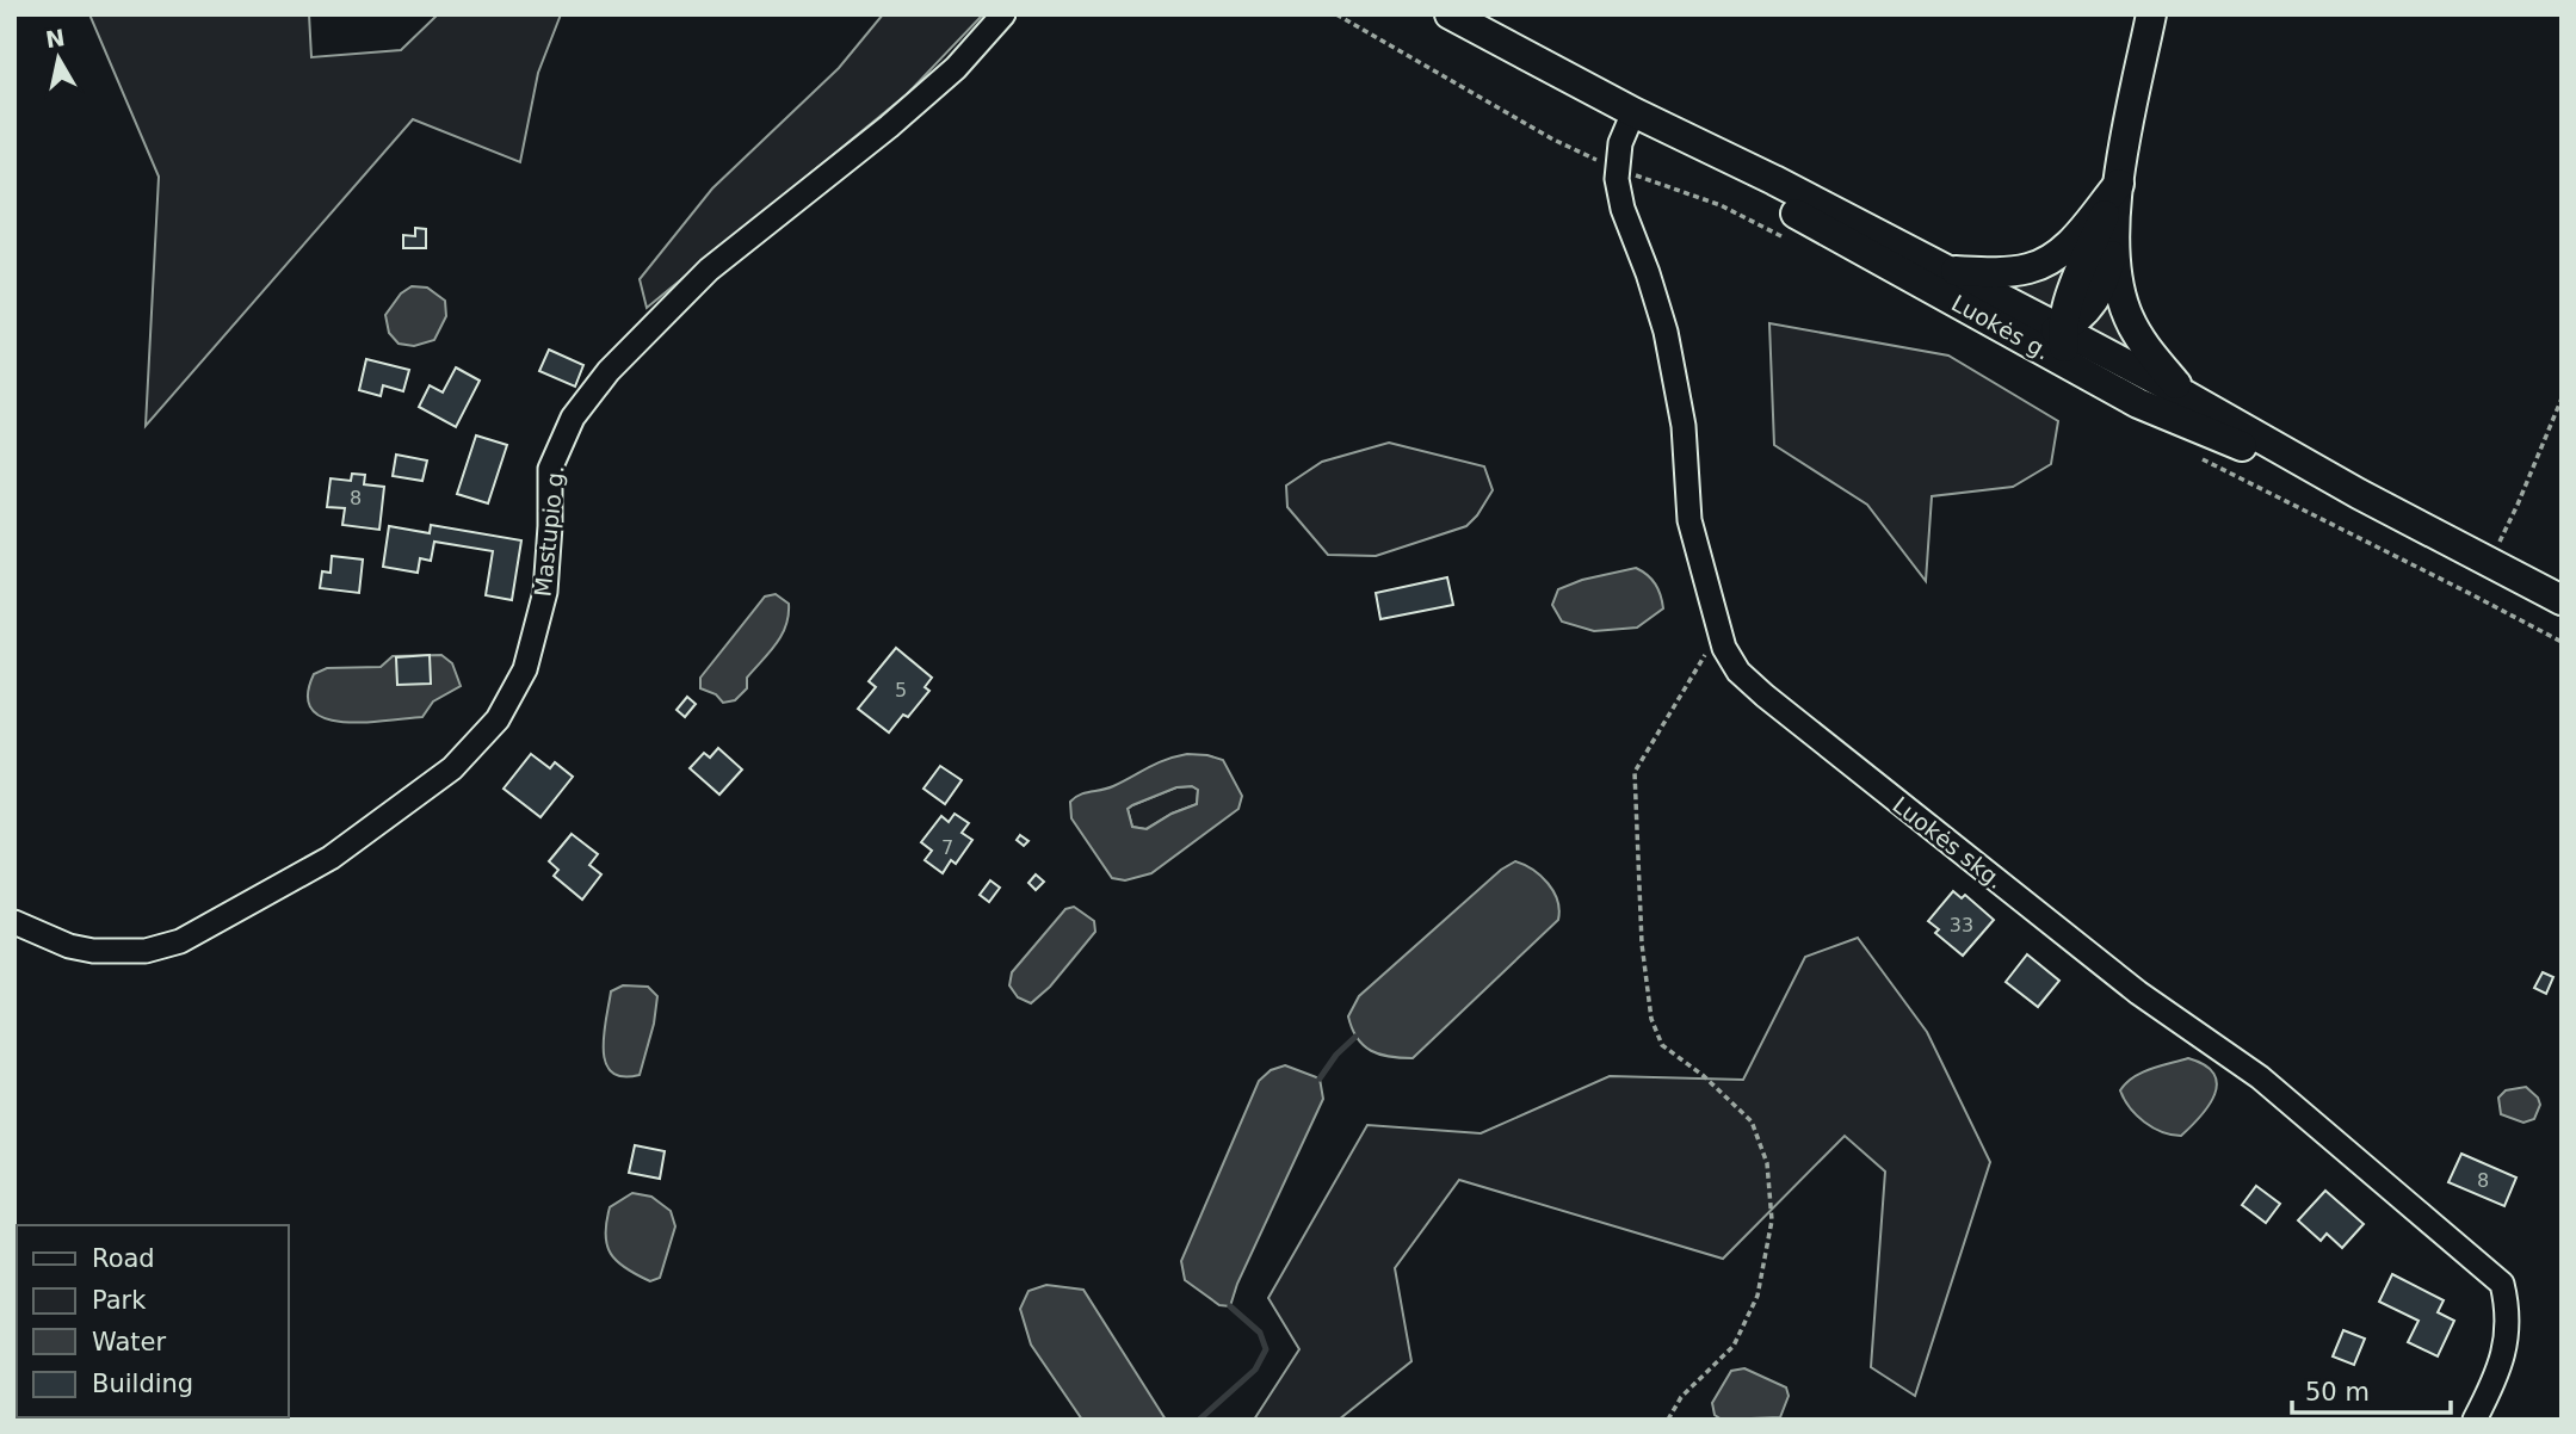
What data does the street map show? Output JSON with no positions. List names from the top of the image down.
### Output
{
  "streets": {
    "main road": ["Luokės g."],
    "street": ["Mastupio g.", "Luokės skg."]
  },
  "crossings": [
    ["Luokės g.", "Luokės skg."]
  ],
  "house_numbers": [
    "8",
    "5",
    "7",
    "33",
    "8"
  ],
  "legend": [
    "Road",
    "Park",
    "Water",
    "Building"
  ],
  "scale_bar": "50 m",
  "north": "top"
}
